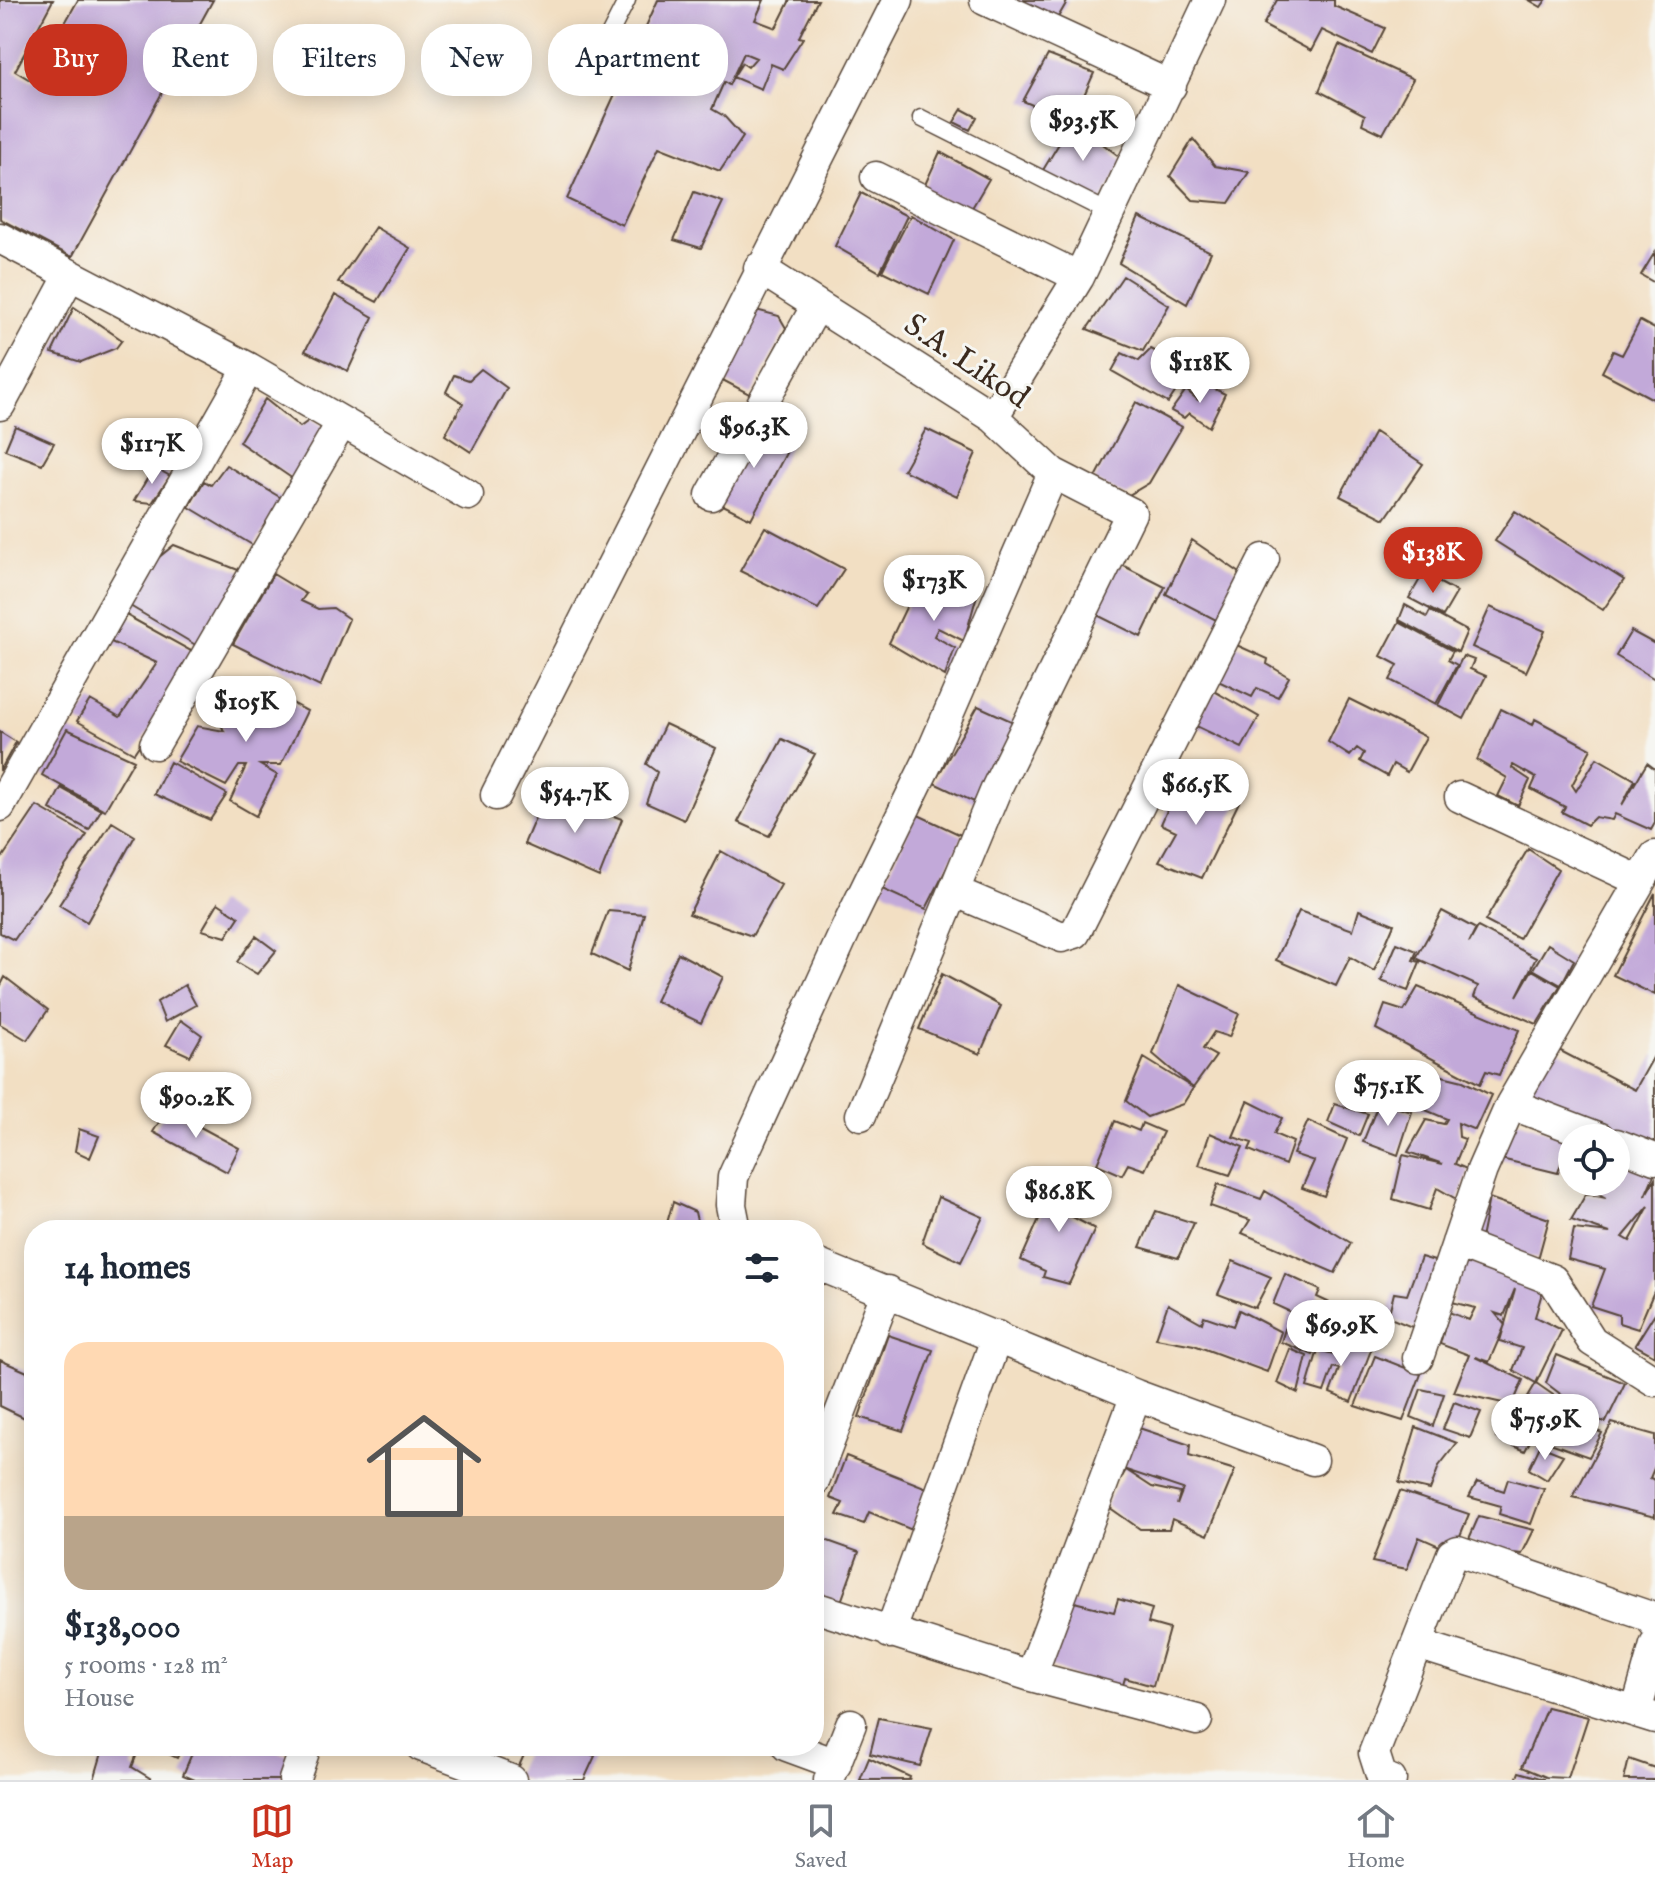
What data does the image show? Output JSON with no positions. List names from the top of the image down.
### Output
{
  "streets": {
    "street": ["S.A. Likod"]
  },
  "page": {
    "chip": [
      "Buy",
      "Rent",
      "Filters",
      "New",
      "Apartment"
    ],
    "price": [
      "$93.5K",
      "$118K",
      "$96.3K",
      "$117K",
      "$138K",
      "$173K",
      "$105K",
      "$66.5K",
      "$54.7K",
      "$75.1K",
      "$90.2K",
      "$86.8K",
      "$69.9K",
      "$75.9K"
    ],
    "heading": "14 homes",
    "list": [
      {
        "name": "$138,000",
        "note": "5 rooms · 128 m² · House"
      }
    ],
    "tabs": ["Map", "Saved", "Home"]
  }
}
